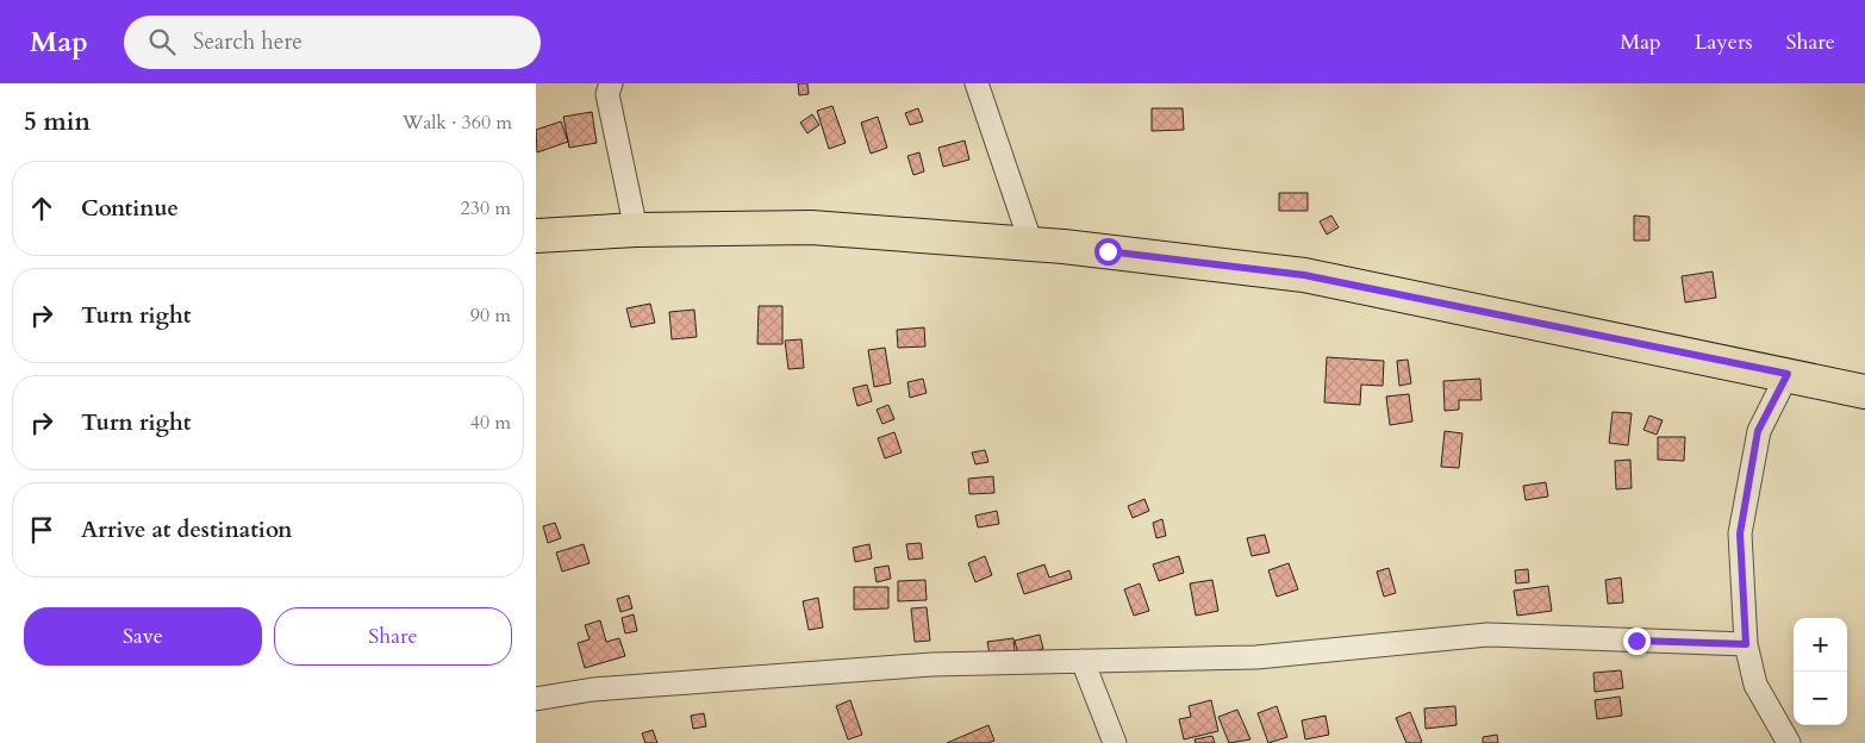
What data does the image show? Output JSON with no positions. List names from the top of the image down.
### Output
{
  "page": {
    "header": "Map",
    "search": "Search here",
    "nav": ["Map", "Layers", "Share"],
    "heading": ["5 min", "Walk · 360 m"],
    "list": [
      ["Continue", "230 m"],
      ["Turn right", "90 m"],
      ["Turn right", "40 m"],
      "Arrive at destination"
    ],
    "buttons": ["Save", "Share"],
    "map_buttons": ["+", "−"]
  }
}
